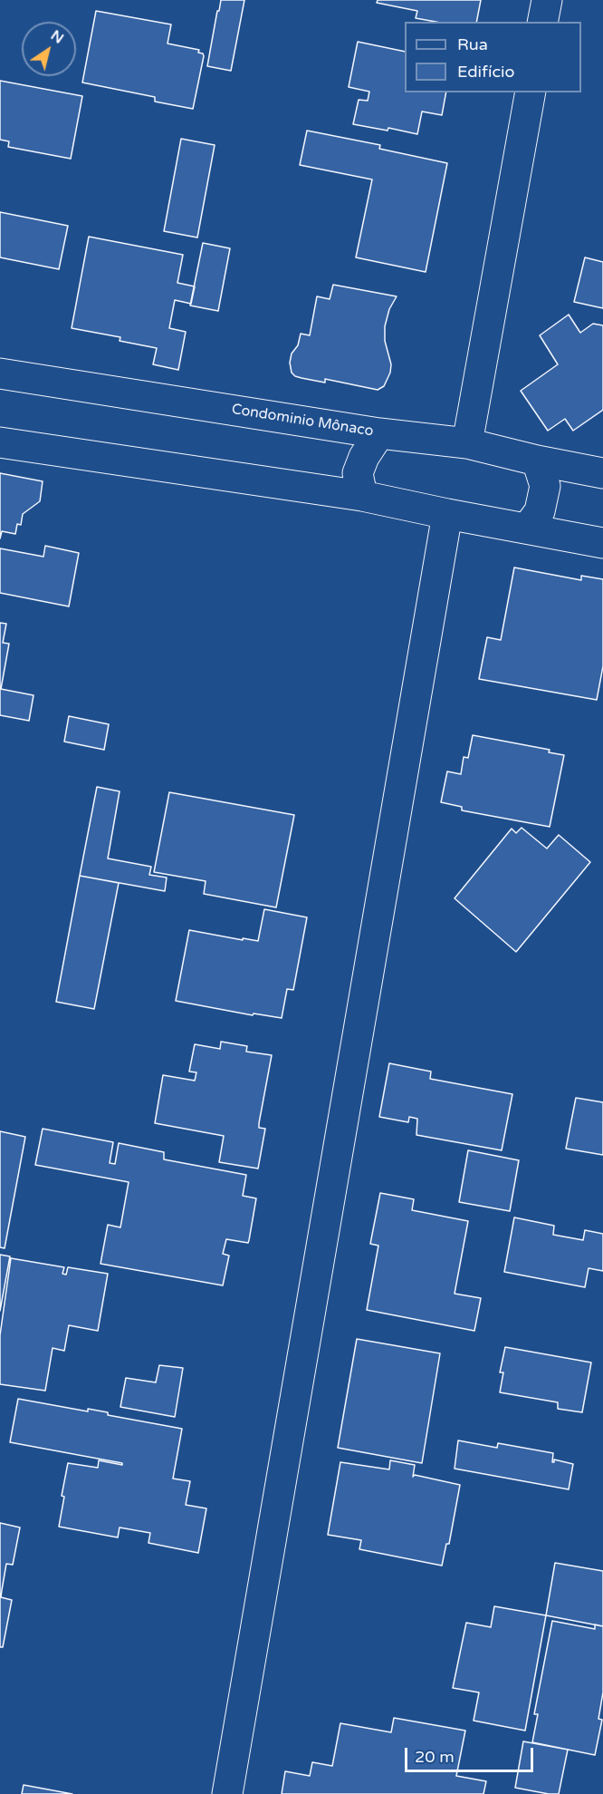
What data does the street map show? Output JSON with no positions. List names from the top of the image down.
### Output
{
  "streets": {
    "street": ["Condominio Mônaco"]
  },
  "legend": ["Rua", "Edifício"],
  "scale_bar": "20 m",
  "north": "top right"
}
